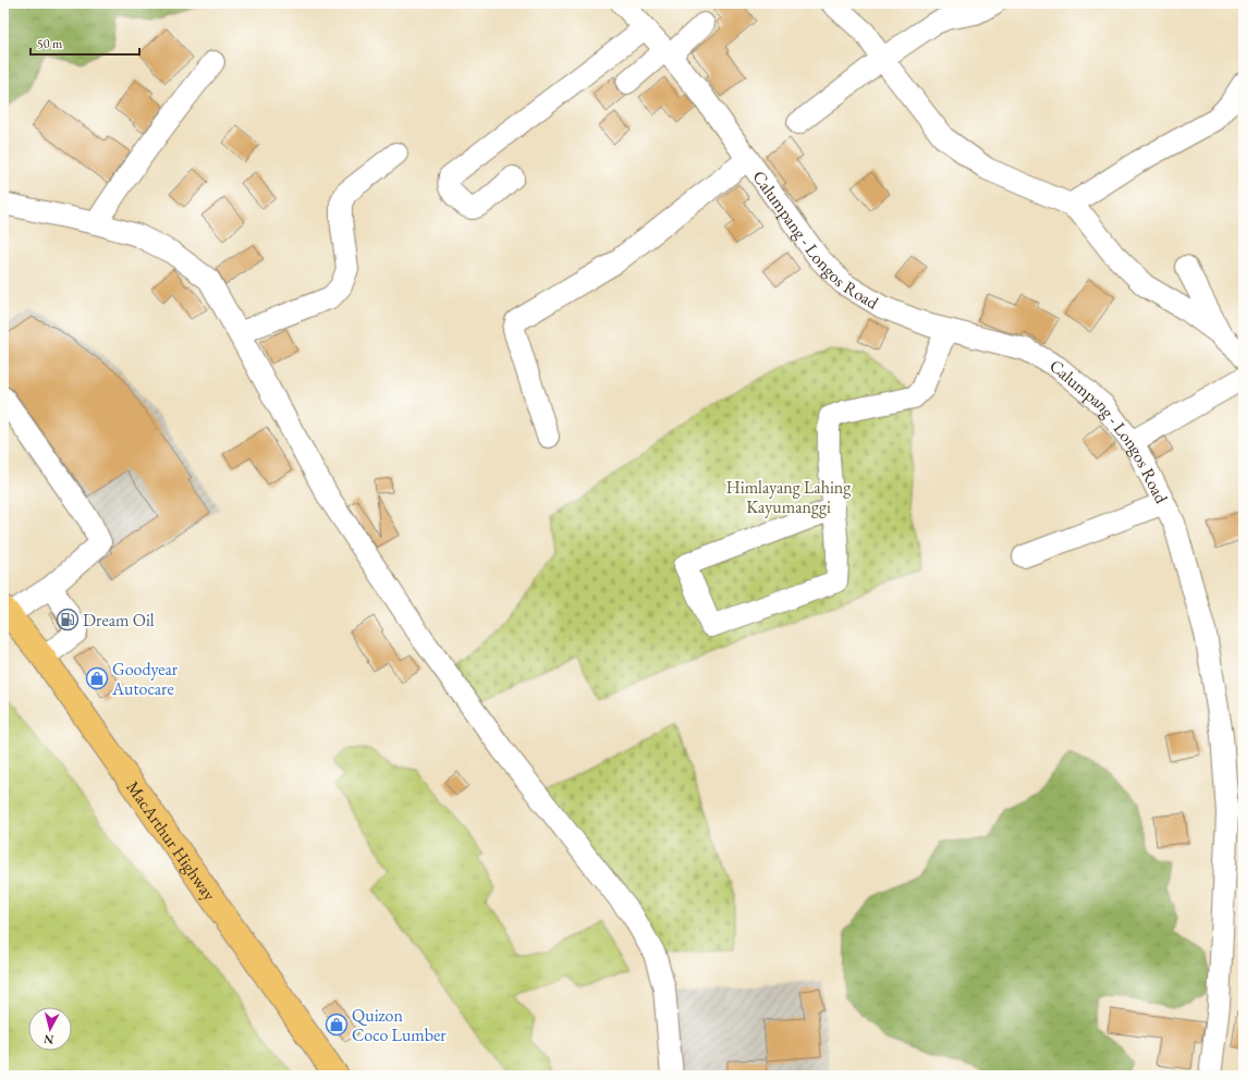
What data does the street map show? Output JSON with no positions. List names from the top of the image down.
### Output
{
  "streets": {
    "highway": ["MacArthur Highway"],
    "street": ["Calumpang - Longos Road"]
  },
  "parks": ["Himlayang Lahing Kayumanggi"],
  "places": {
    "fuel station": ["Dream Oil"],
    "shop": ["Goodyear Autocare", "Quizon Coco Lumber"]
  },
  "scale_bar": "50 m",
  "north": "bottom"
}
